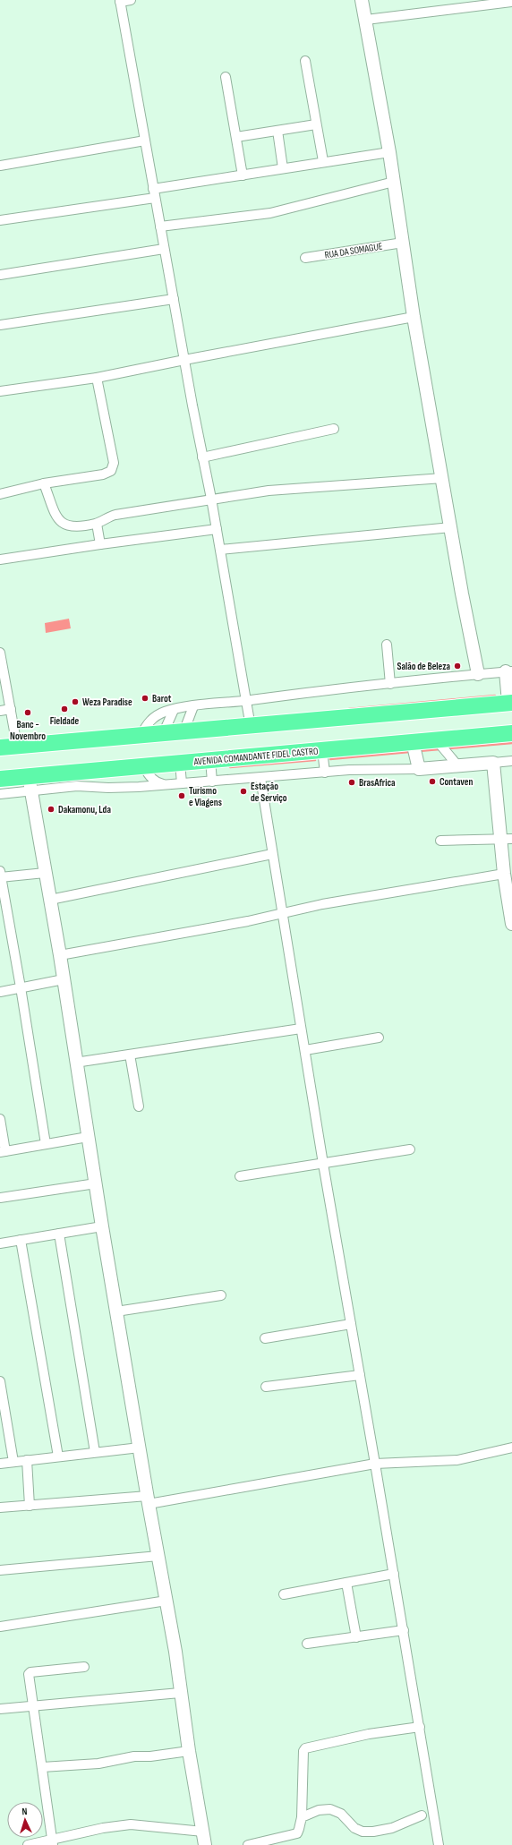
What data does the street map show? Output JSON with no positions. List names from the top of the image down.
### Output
{
  "streets": {
    "highway": ["AVENIDA COMANDANTE FIDEL CASTRO"],
    "street": ["RUA DA SOMAGUE"]
  },
  "places": [
    "Salão de Beleza",
    "Barot",
    "Weza Paradise",
    "Fieldade",
    "Banc - Novembro",
    "Contaven",
    "BrasAfrica",
    "Estação de Serviço",
    "Turismo e Viagens",
    "Dakamonu, Lda"
  ],
  "north": "top"
}
